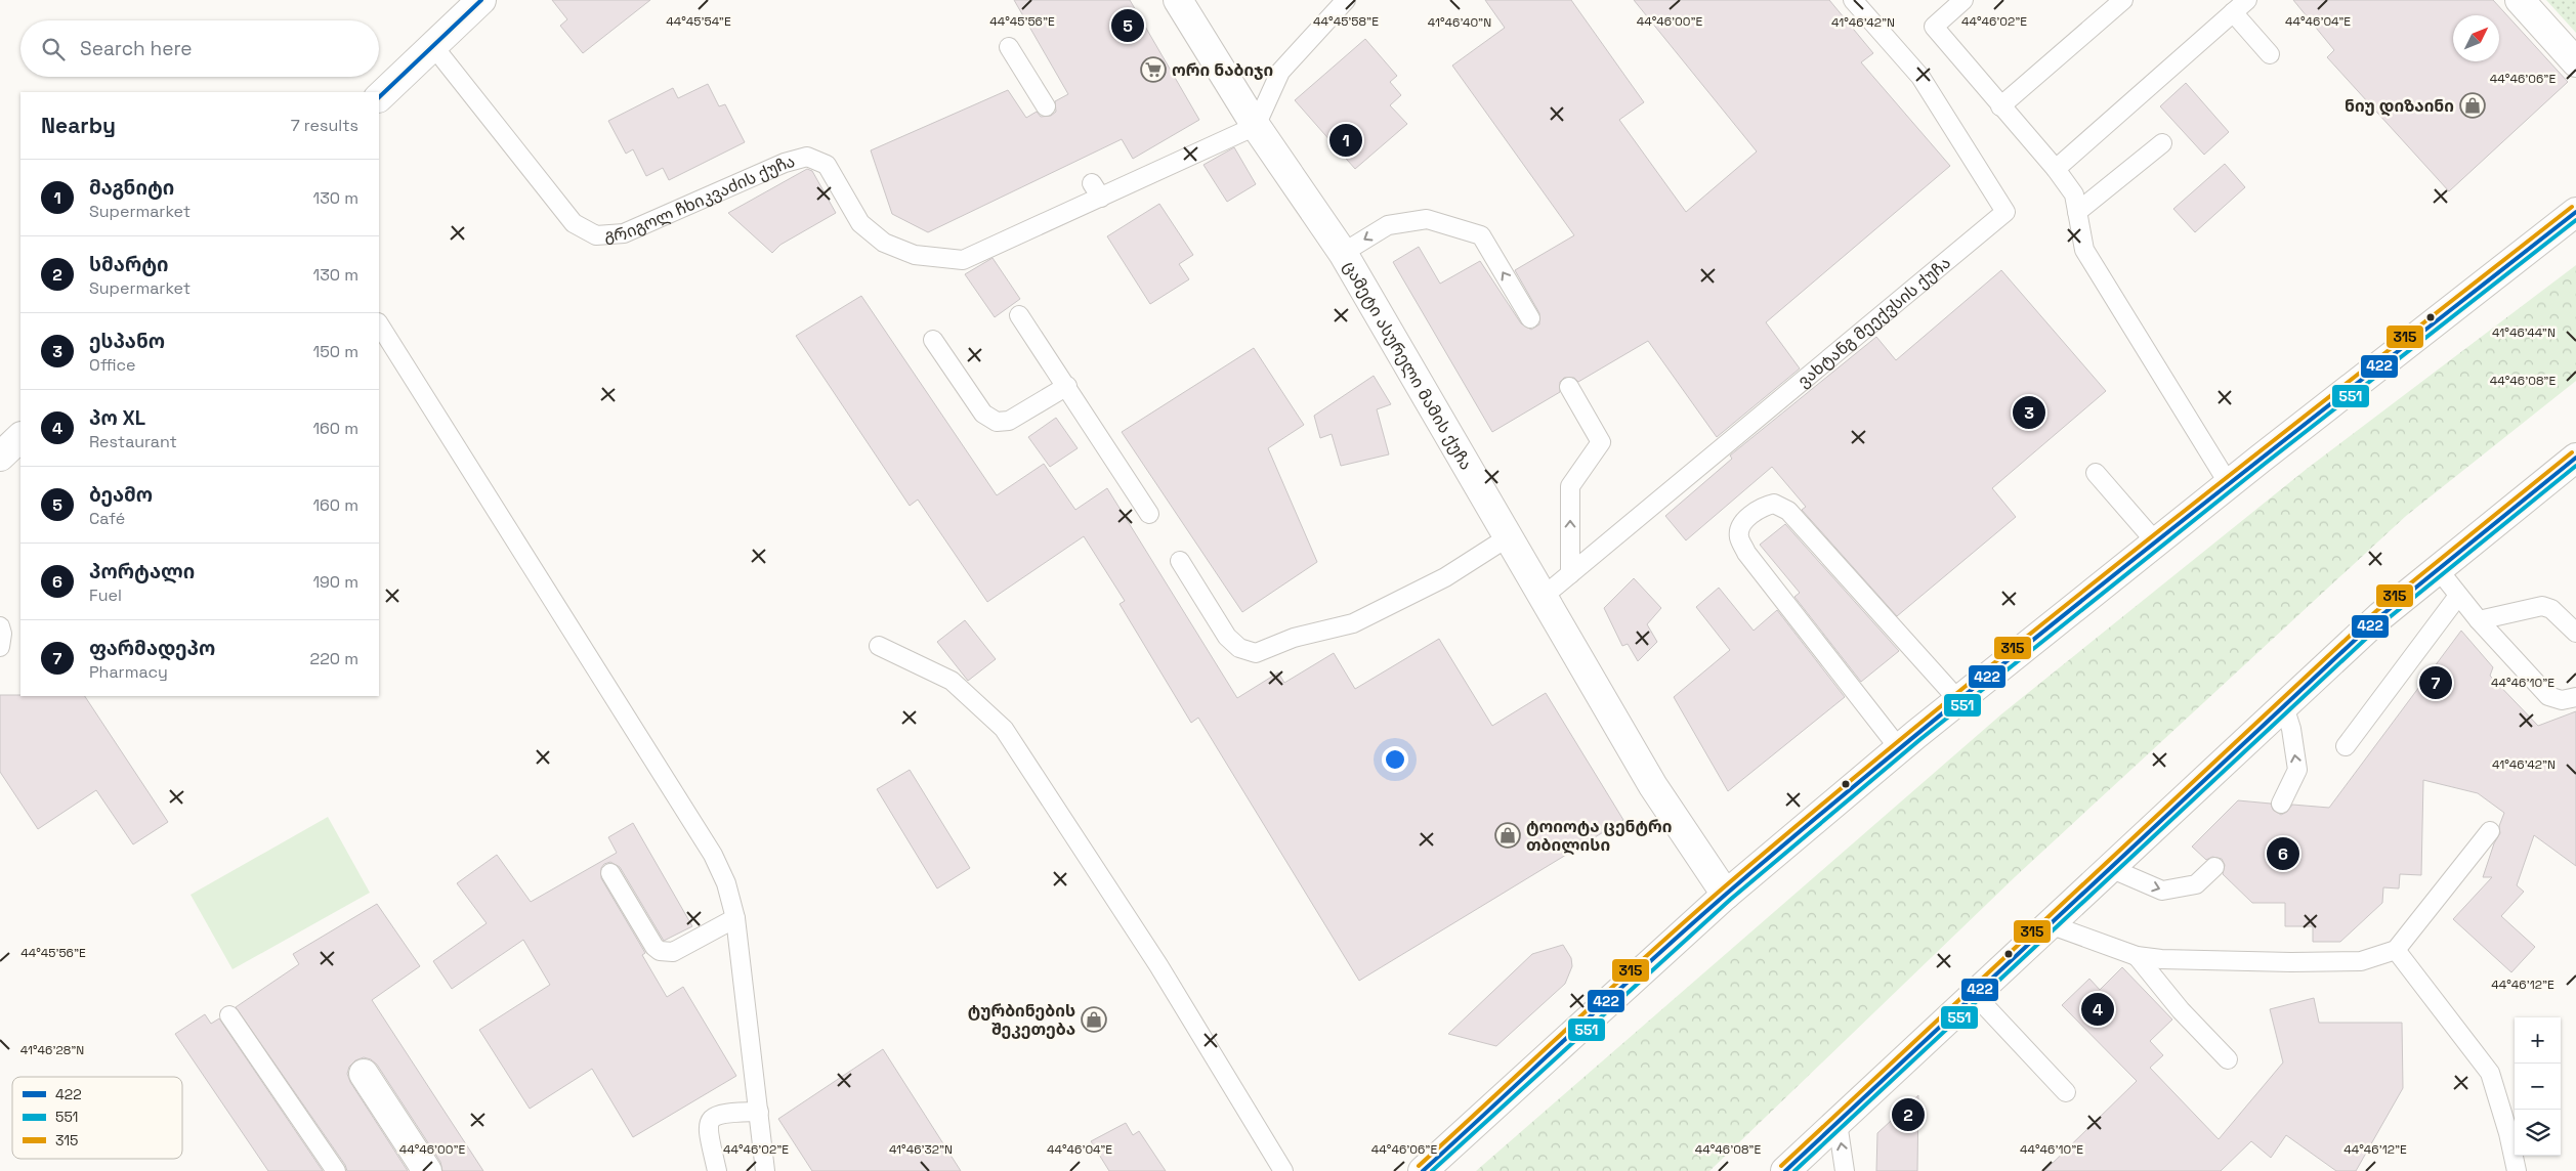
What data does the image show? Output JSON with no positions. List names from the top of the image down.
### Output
{
  "streets": {
    "main road": ["ცამეტი ასურელი მამის ქუჩა"],
    "lane": ["გრიგოლ ჩხიკვაძის ქუჩა", "ვახტანგ მეექვსის ქუჩა"]
  },
  "crossings": [
    ["გრიგოლ ჩხიკვაძის ქუჩა", "ცამეტი ასურელი მამის ქუჩა"],
    ["ვახტანგ მეექვსის ქუჩა", "ცამეტი ასურელი მამის ქუჩა"]
  ],
  "places": {
    "supermarket": ["ორი ნაბიჯი"],
    "shop": ["ნიუ დიზაინი", "ტოიოტა ცენტრი თბილისი", "ტურბინების შეკეთება"]
  },
  "lines": ["transit line 422", "transit line 315", "transit line 551"],
  "legend": ["422", "551", "315"],
  "north": "top right",
  "page": {
    "pins": [
      "5",
      "1",
      "3",
      "7",
      "6",
      "4",
      "2"
    ],
    "search": "Search here",
    "heading": ["Nearby", "7 results"],
    "list": [
      {
        "mark": "1",
        "name": "მაგნიტი",
        "note": "Supermarket",
        "value": "130 m"
      },
      {
        "mark": "2",
        "name": "სმარტი",
        "note": "Supermarket",
        "value": "130 m"
      },
      {
        "mark": "3",
        "name": "ესპანო",
        "note": "Office",
        "value": "150 m"
      },
      {
        "mark": "4",
        "name": "პო XL",
        "note": "Restaurant",
        "value": "160 m"
      },
      {
        "mark": "5",
        "name": "ბეამო",
        "note": "Café",
        "value": "160 m"
      },
      {
        "mark": "6",
        "name": "პორტალი",
        "note": "Fuel",
        "value": "190 m"
      },
      {
        "mark": "7",
        "name": "ფარმადეპო",
        "note": "Pharmacy",
        "value": "220 m"
      }
    ],
    "map_buttons": ["+", "−"]
  },
  "coordinates": [
    "44°46'04\"E",
    "44°45'54\"E",
    "44°45'56\"E",
    "44°45'58\"E",
    "44°46'00\"E",
    "44°46'02\"E",
    "41°46'42\"N",
    "41°46'40\"N",
    "44°46'06\"E",
    "41°46'44\"N",
    "44°46'08\"E",
    "44°46'10\"E",
    "44°46'12\"E",
    "41°46'28\"N",
    "41°46'32\"N"
  ]
}
